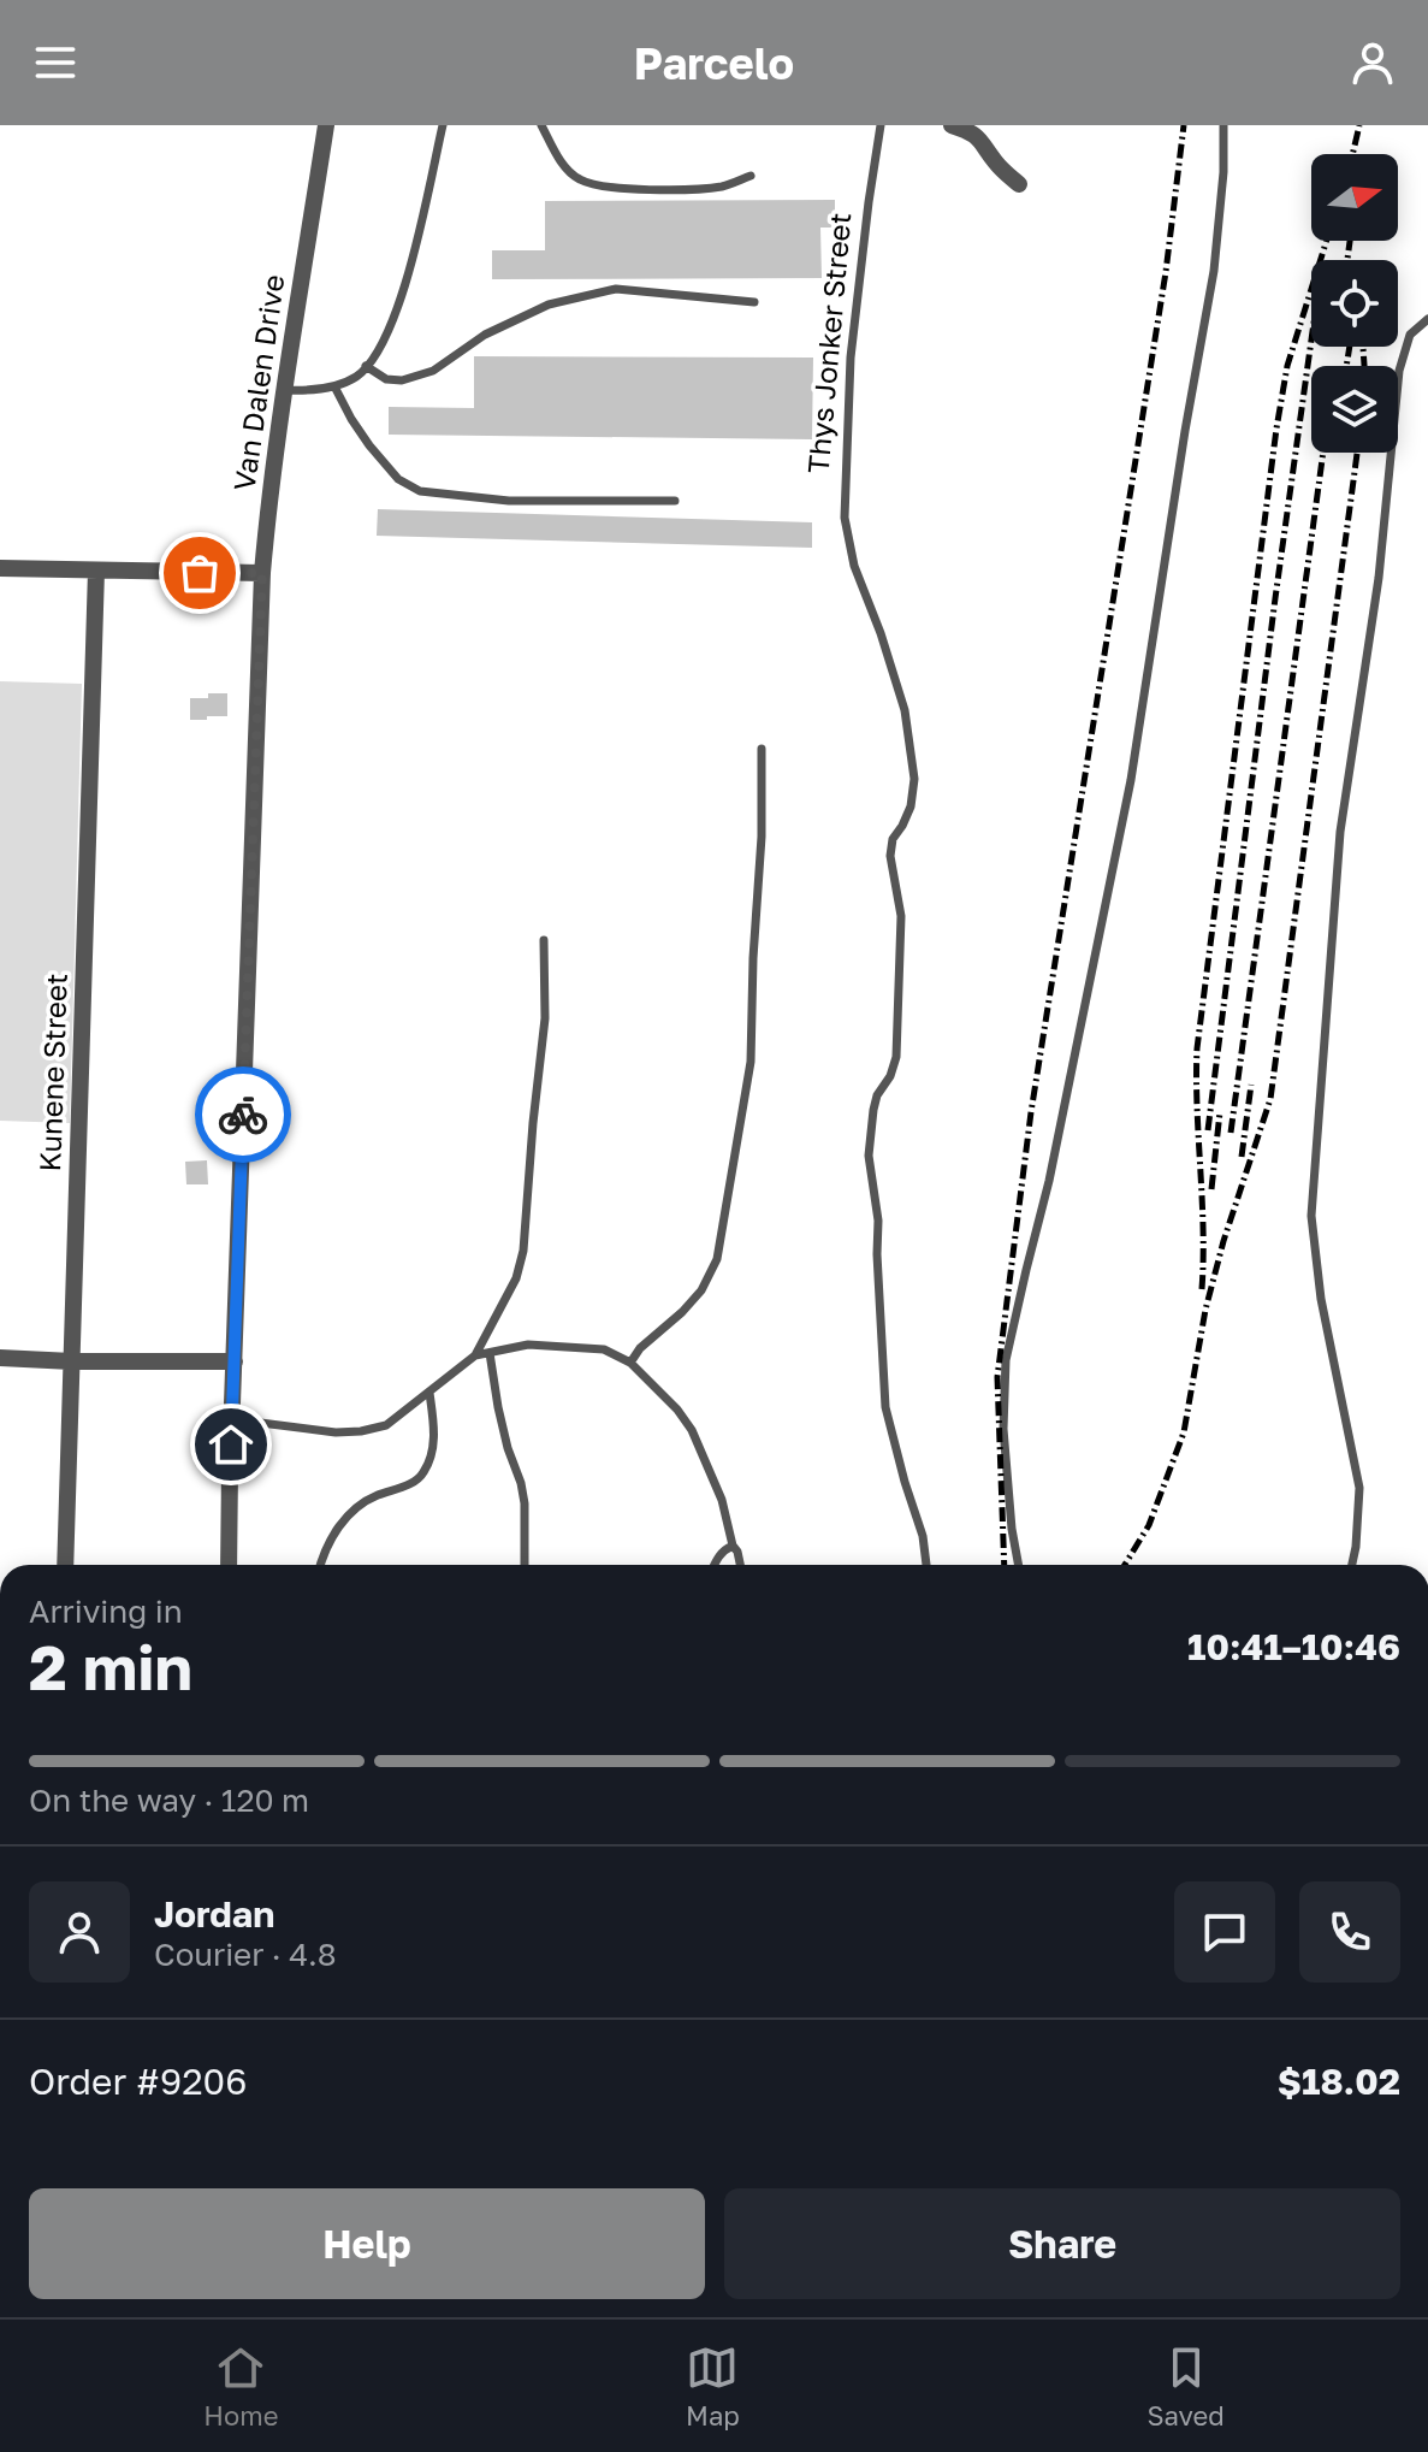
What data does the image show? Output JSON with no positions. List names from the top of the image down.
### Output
{
  "streets": {
    "street": ["Van Dalen Drive", "Kunene Street"],
    "lane": ["Thys Jonker Street"]
  },
  "north": "right",
  "page": {
    "header": "Parcelo",
    "heading": ["2 min", "Arriving in", "10:41–10:46"],
    "panel": [
      "Jordan",
      "Courier · 4.8",
      "Order #9206",
      "$18.02"
    ],
    "bar": "On the way · 120 m",
    "buttons": ["Help", "Share"],
    "tabs": ["Home", "Map", "Saved"]
  }
}
